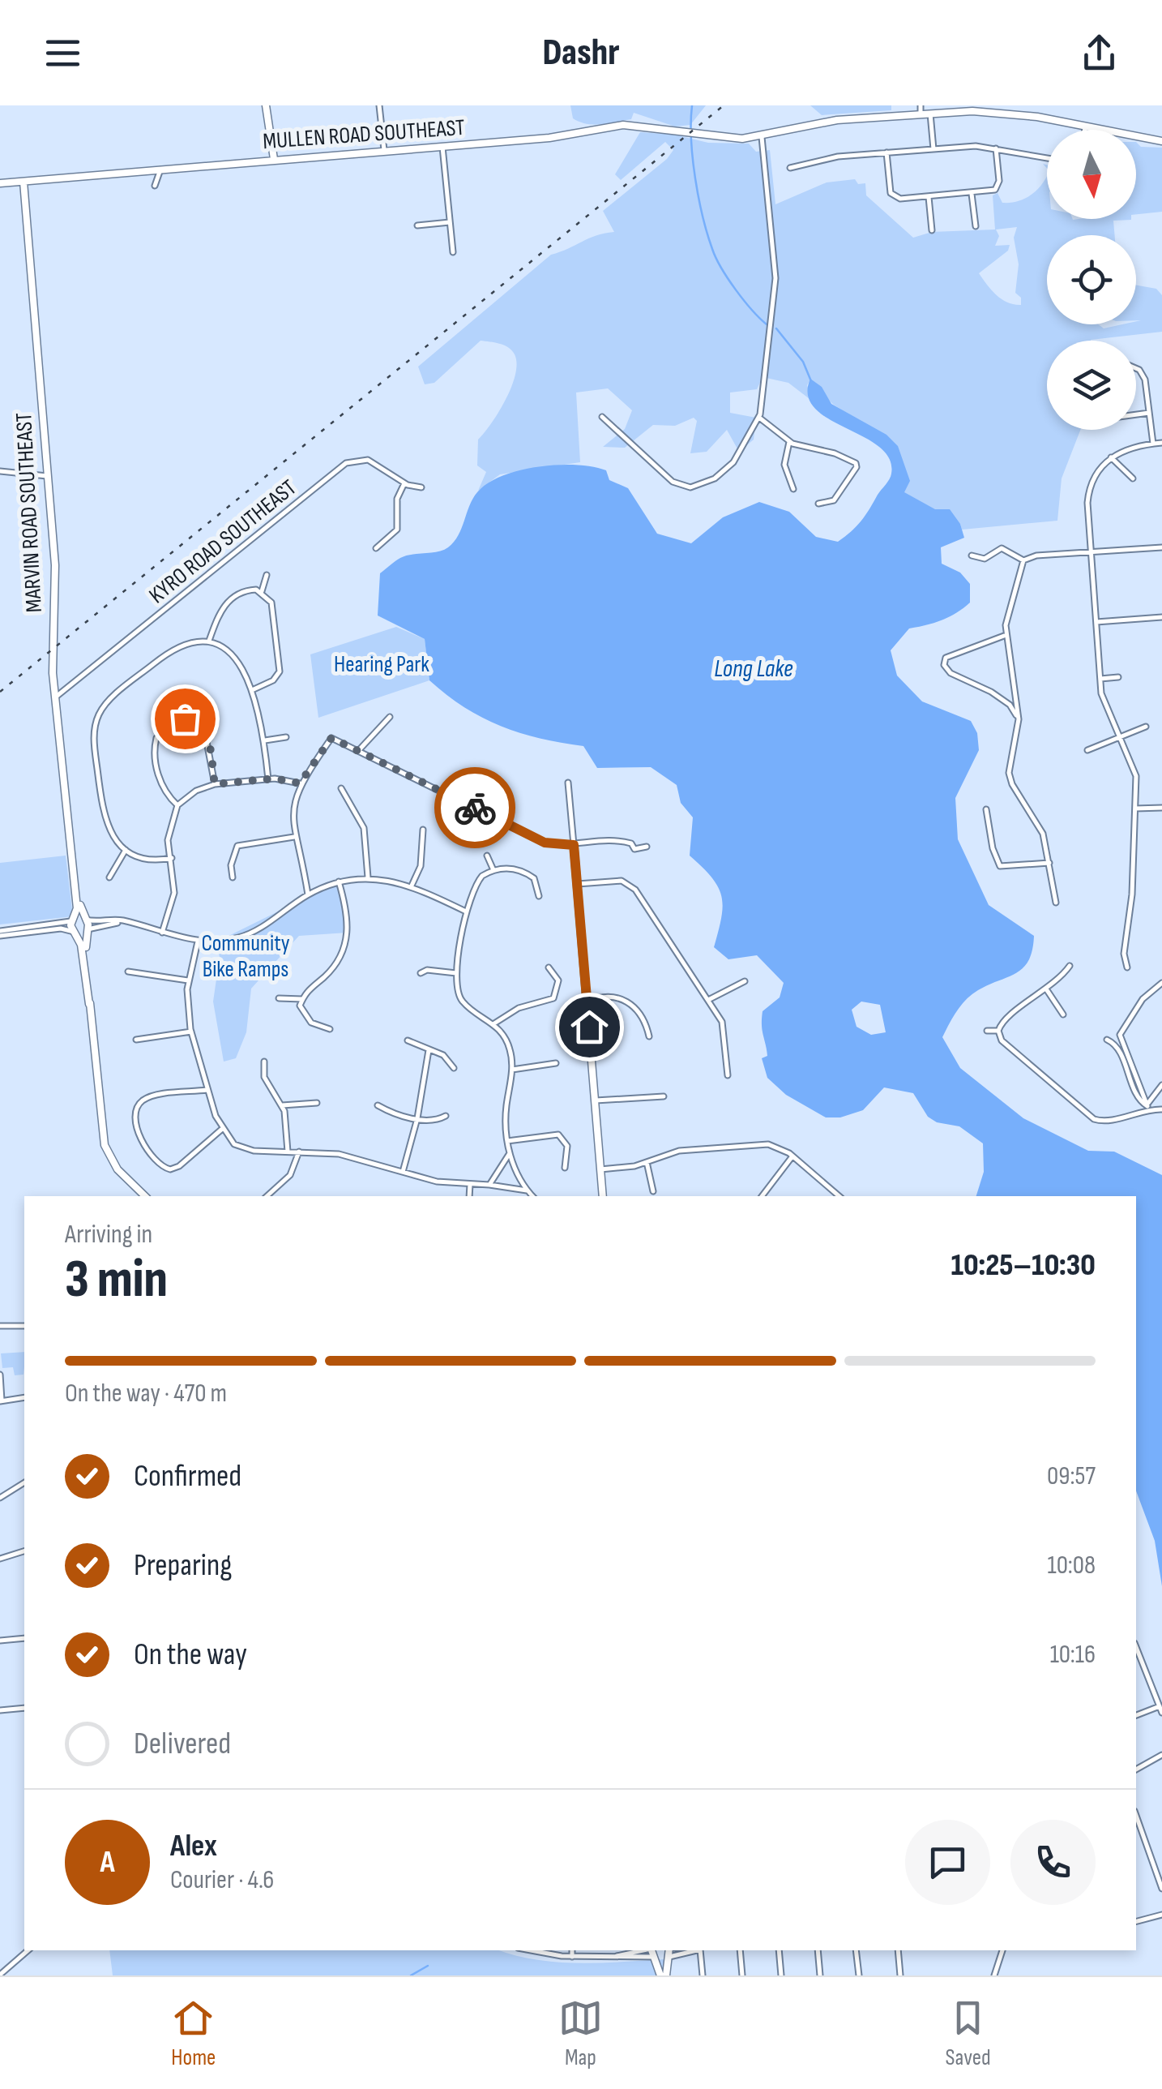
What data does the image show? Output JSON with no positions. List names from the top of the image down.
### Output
{
  "streets": {
    "street": ["MULLEN ROAD SOUTHEAST", "MARVIN ROAD SOUTHEAST", "KYRO ROAD SOUTHEAST"]
  },
  "crossings": [
    ["MULLEN ROAD SOUTHEAST", "MARVIN ROAD SOUTHEAST"],
    ["MARVIN ROAD SOUTHEAST", "KYRO ROAD SOUTHEAST"]
  ],
  "water": ["Long Lake"],
  "parks": ["Hearing Park", "Community Bike Ramps"],
  "north": "bottom",
  "page": {
    "header": "Dashr",
    "heading": ["3 min", "Arriving in", "10:25–10:30"],
    "panel": ["Alex", "Courier · 4.6"],
    "bar": "On the way · 470 m",
    "list": [
      ["Confirmed", "09:57"],
      ["Preparing", "10:08"],
      ["On the way", "10:16"],
      "Delivered"
    ],
    "round": "A",
    "tabs": ["Home", "Map", "Saved"]
  }
}
